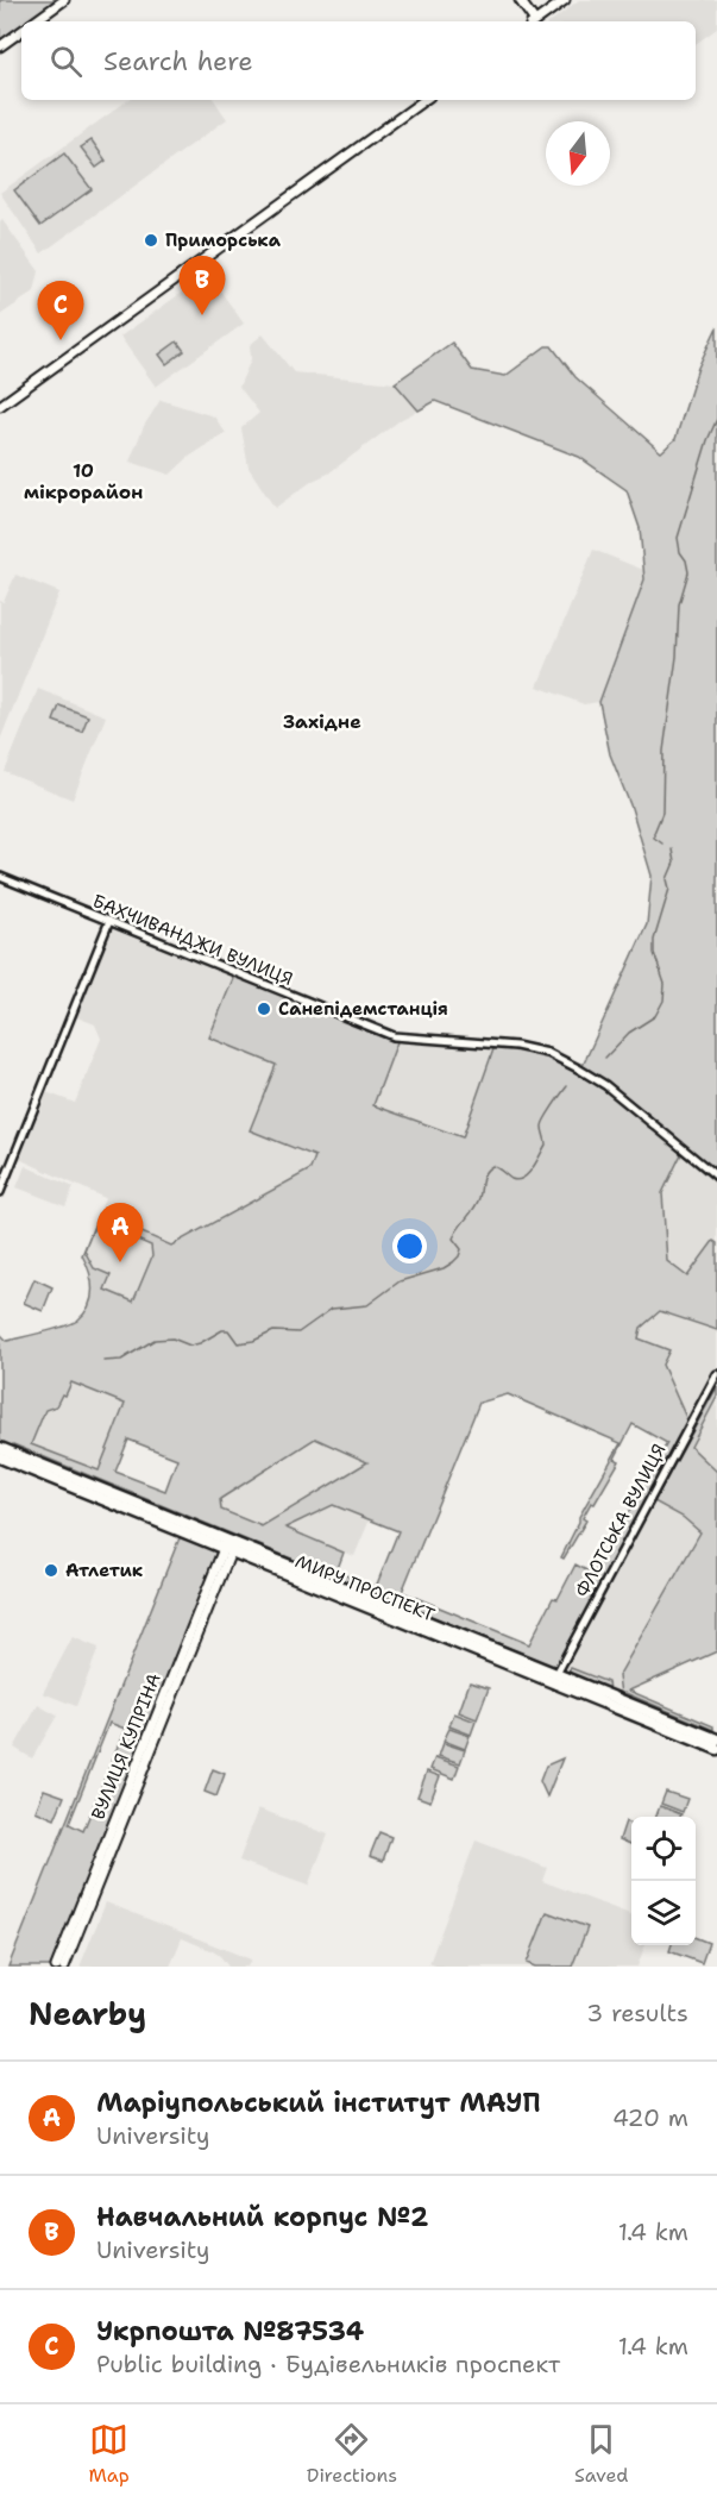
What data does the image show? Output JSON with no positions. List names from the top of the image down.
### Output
{
  "streets": {
    "highway": ["МИРУ ПРОСПЕКТ"],
    "main road": ["ВУЛИЦЯ КУПРІНА"],
    "street": ["БАХЧИВАНДЖИ ВУЛИЦЯ", "ФЛОТСЬКА ВУЛИЦЯ"]
  },
  "crossings": [
    ["ФЛОТСЬКА ВУЛИЦЯ", "МИРУ ПРОСПЕКТ"],
    ["МИРУ ПРОСПЕКТ", "ВУЛИЦЯ КУПРІНА"]
  ],
  "districts": ["10 мікрорайон", "Західне"],
  "places": ["Приморська", "Санепідемстанція", "Атлетик"],
  "north": "bottom",
  "page": {
    "search": "Search here",
    "pins": ["B", "C", "A"],
    "heading": ["Nearby", "3 results"],
    "list": [
      {
        "mark": "A",
        "name": "Маріупольський інститут МАУП",
        "note": "University",
        "value": "420 m"
      },
      {
        "mark": "B",
        "name": "Навчальний корпус №2",
        "note": "University",
        "value": "1.4 km"
      },
      {
        "mark": "C",
        "name": "Укрпошта №87534",
        "note": "Public building · Будівельників проспект",
        "value": "1.4 km"
      }
    ],
    "nav": ["Map", "Directions", "Saved"]
  }
}
